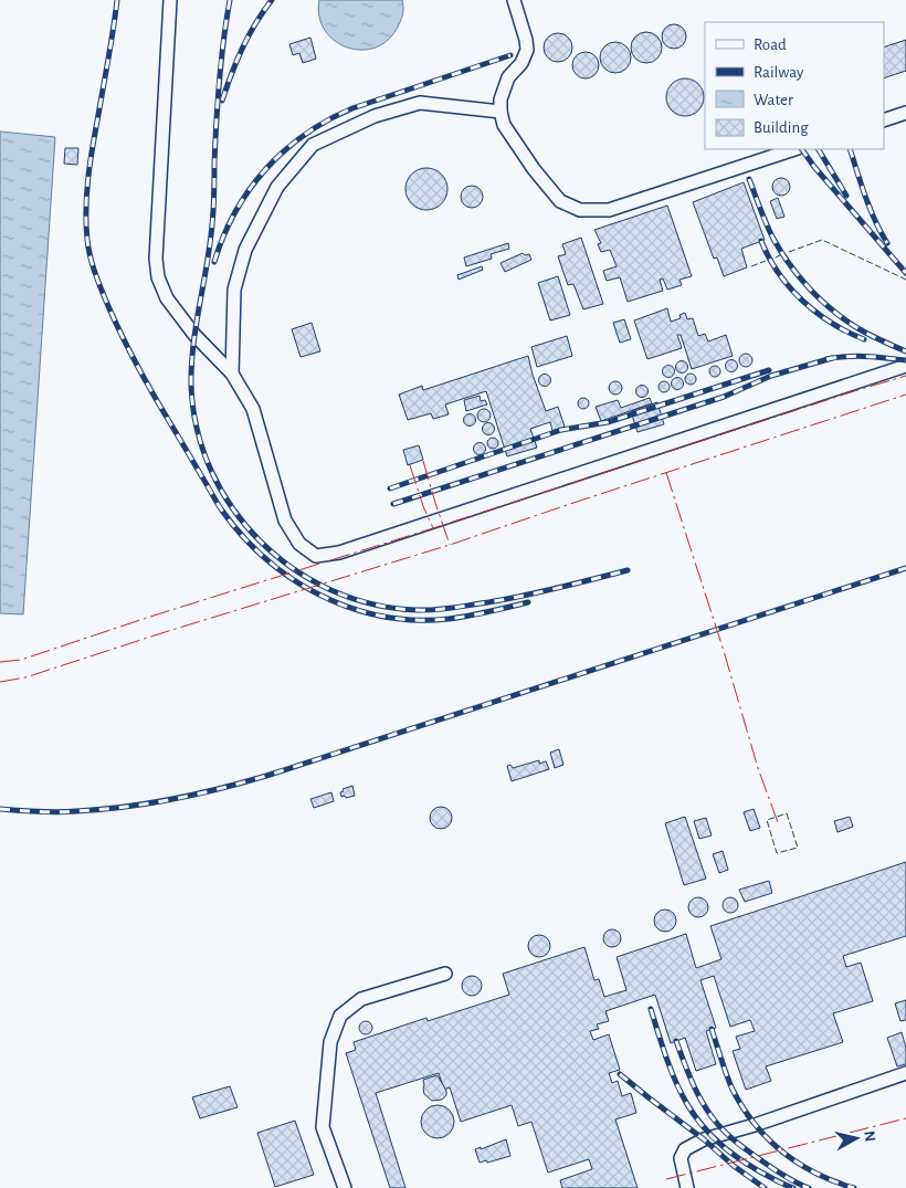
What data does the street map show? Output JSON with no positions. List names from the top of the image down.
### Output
{
  "legend": [
    "Road",
    "Railway",
    "Water",
    "Building"
  ],
  "north": "right"
}
